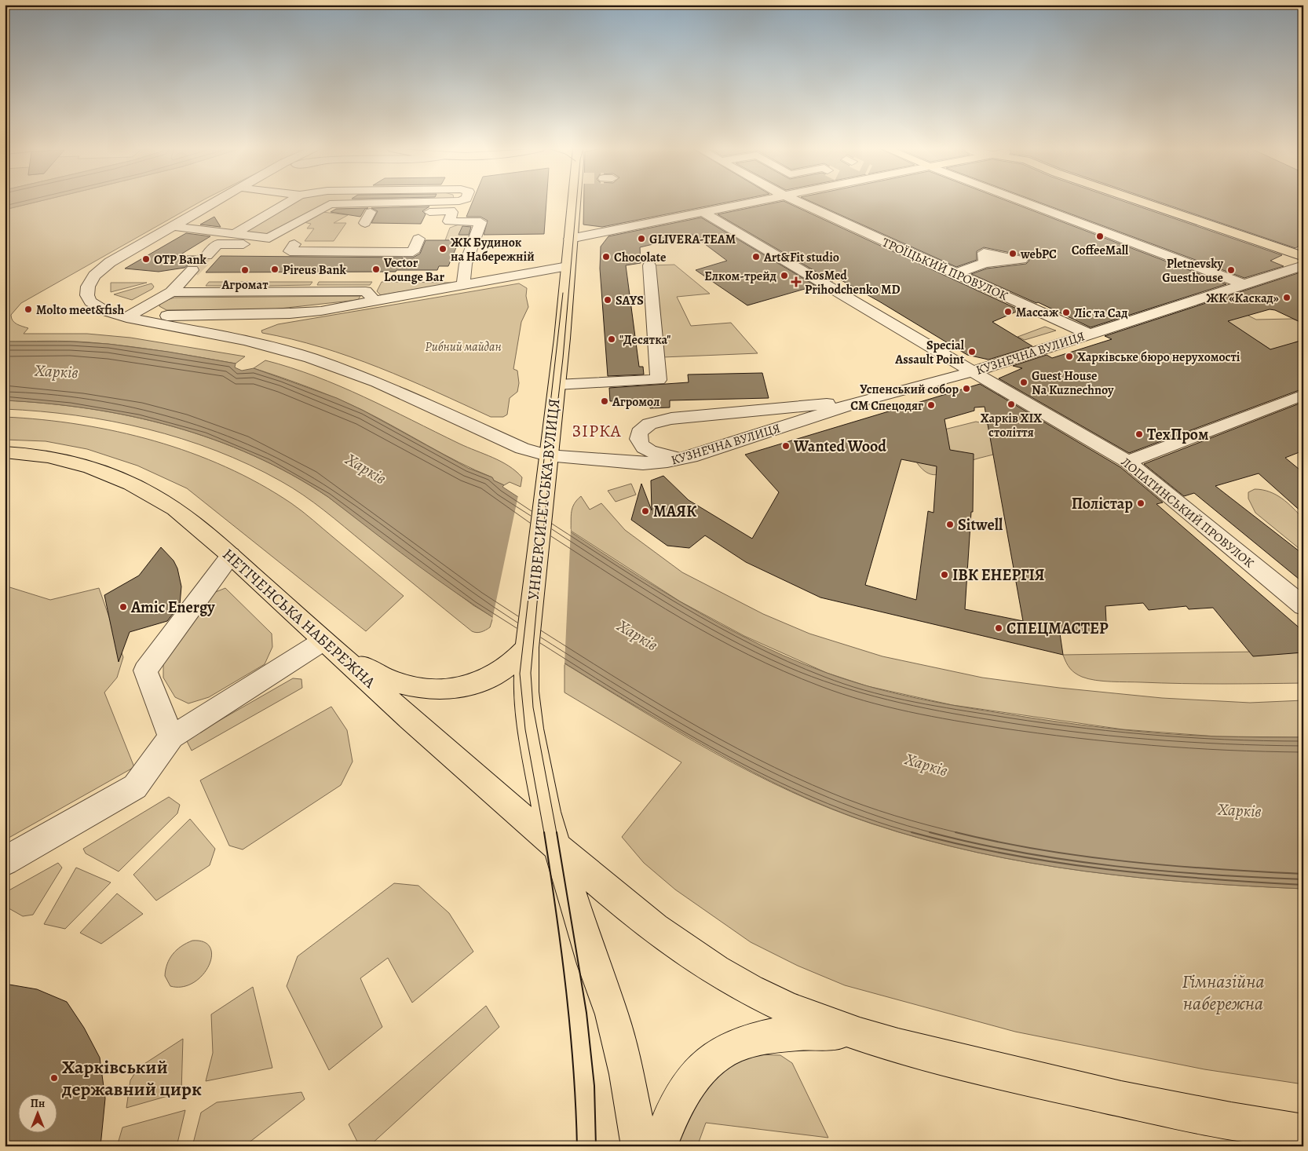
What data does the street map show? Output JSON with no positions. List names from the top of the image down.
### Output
{
  "streets": {
    "main road": ["УНІВЕРСИТЕТСЬКА ВУЛИЦЯ", "НЕТІЧЕНСЬКА НАБЕРЕЖНА"],
    "street": ["ТРОЇЦЬКИЙ ПРОВУЛОК", "КУЗНЕЧНА ВУЛИЦЯ", "ЛОПАТИНСЬКИЙ ПРОВУЛОК"]
  },
  "crossings": [
    ["ТРОЇЦЬКИЙ ПРОВУЛОК", "КУЗНЕЧНА ВУЛИЦЯ"],
    ["КУЗНЕЧНА ВУЛИЦЯ", "УНІВЕРСИТЕТСЬКА ВУЛИЦЯ"],
    ["КУЗНЕЧНА ВУЛИЦЯ", "ЛОПАТИНСЬКИЙ ПРОВУЛОК"],
    ["УНІВЕРСИТЕТСЬКА ВУЛИЦЯ", "НЕТІЧЕНСЬКА НАБЕРЕЖНА"]
  ],
  "districts": ["ЗІРКА"],
  "water": ["Харків"],
  "parks": ["Рибний майдан", "Гімназійна набережна"],
  "places": {
    "other": [
      "CoffeeMall",
      "GLIVERA-TEAM",
      "ЖК Будинок на Набережній",
      "webPC",
      "Chocolate",
      "Art&Fit studio",
      "OTP Bank",
      "Pireus Bank",
      "Vector Lounge Bar",
      "Агромат",
      "Pletnevsky Guesthouse",
      "Елком-трейд",
      "ЖК «Каскад»",
      "SAYS",
      "Molto meet&fish",
      "Массаж",
      "Ліс та Сад",
      "\"Десятка\"",
      "Special Assault Point",
      "Харківське бюро нерухомості",
      "Guest House Na Kuznechnoy",
      "Успенський собор",
      "Агромол",
      "Харків XIX століття",
      "СМ Спецодяг",
      "ТехПром",
      "Wanted Wood",
      "Полістар",
      "МАЯК",
      "Sitwell",
      "ІВК ЕНЕРГІЯ",
      "Amic Energy",
      "СПЕЦМАСТЕР",
      "Харківський державний цирк"
    ],
    "health": ["KosMed Prihodchenko MD"]
  },
  "north": "top"
}
